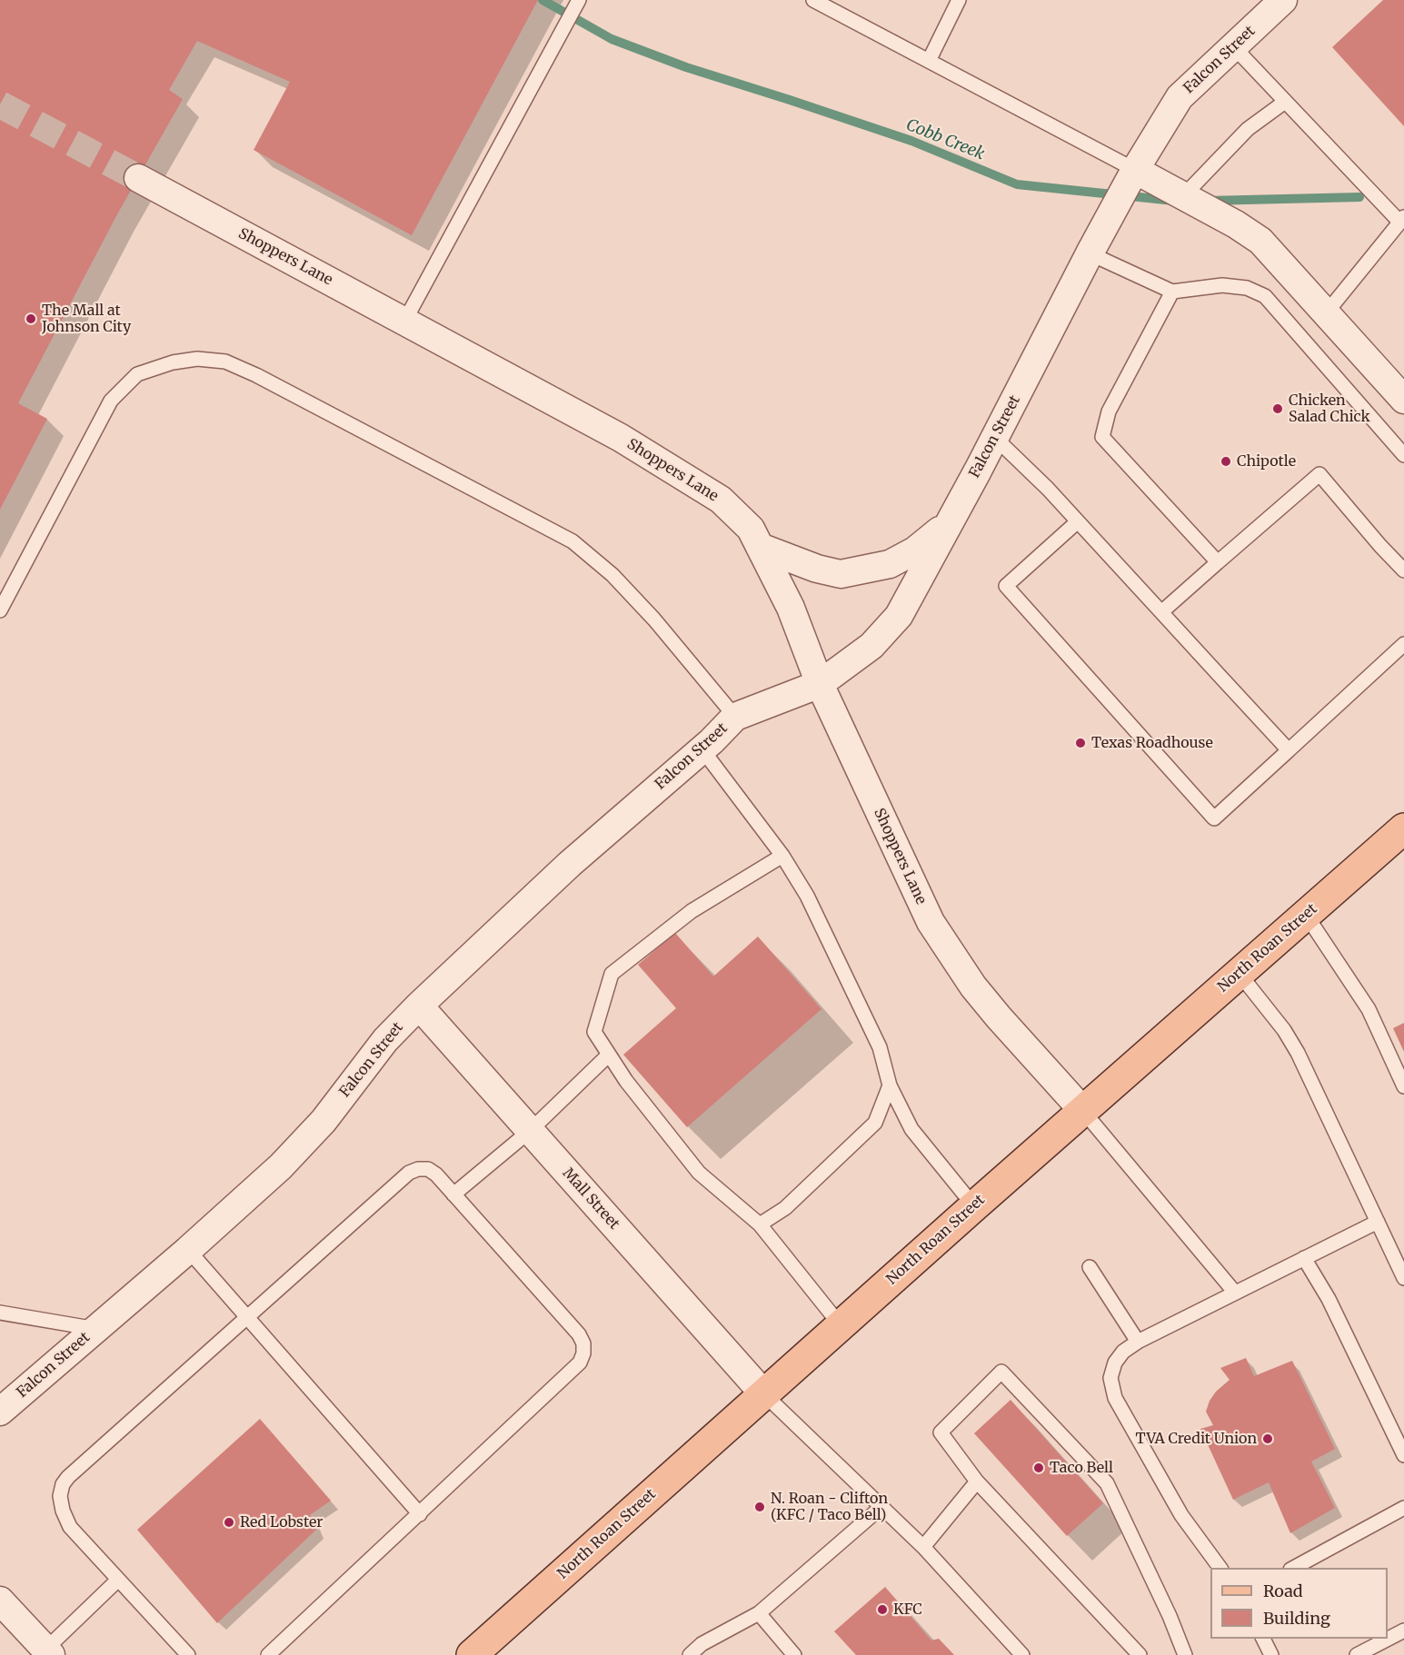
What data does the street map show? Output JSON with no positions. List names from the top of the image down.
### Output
{
  "streets": {
    "main road": ["North Roan Street"],
    "street": ["Falcon Street", "Shoppers Lane", "Mall Street"]
  },
  "crossings": [
    ["Falcon Street", "Shoppers Lane"],
    ["Falcon Street", "Mall Street"],
    ["Shoppers Lane", "North Roan Street"],
    ["North Roan Street", "Mall Street"]
  ],
  "water": ["Cobb Creek"],
  "places": [
    "The Mall at Johnson City",
    "Chicken Salad Chick",
    "Chipotle",
    "Texas Roadhouse",
    "TVA Credit Union",
    "Taco Bell",
    "N. Roan - Clifton (KFC / Taco Bell)",
    "Red Lobster",
    "KFC"
  ],
  "legend": ["Road", "Building"]
}
